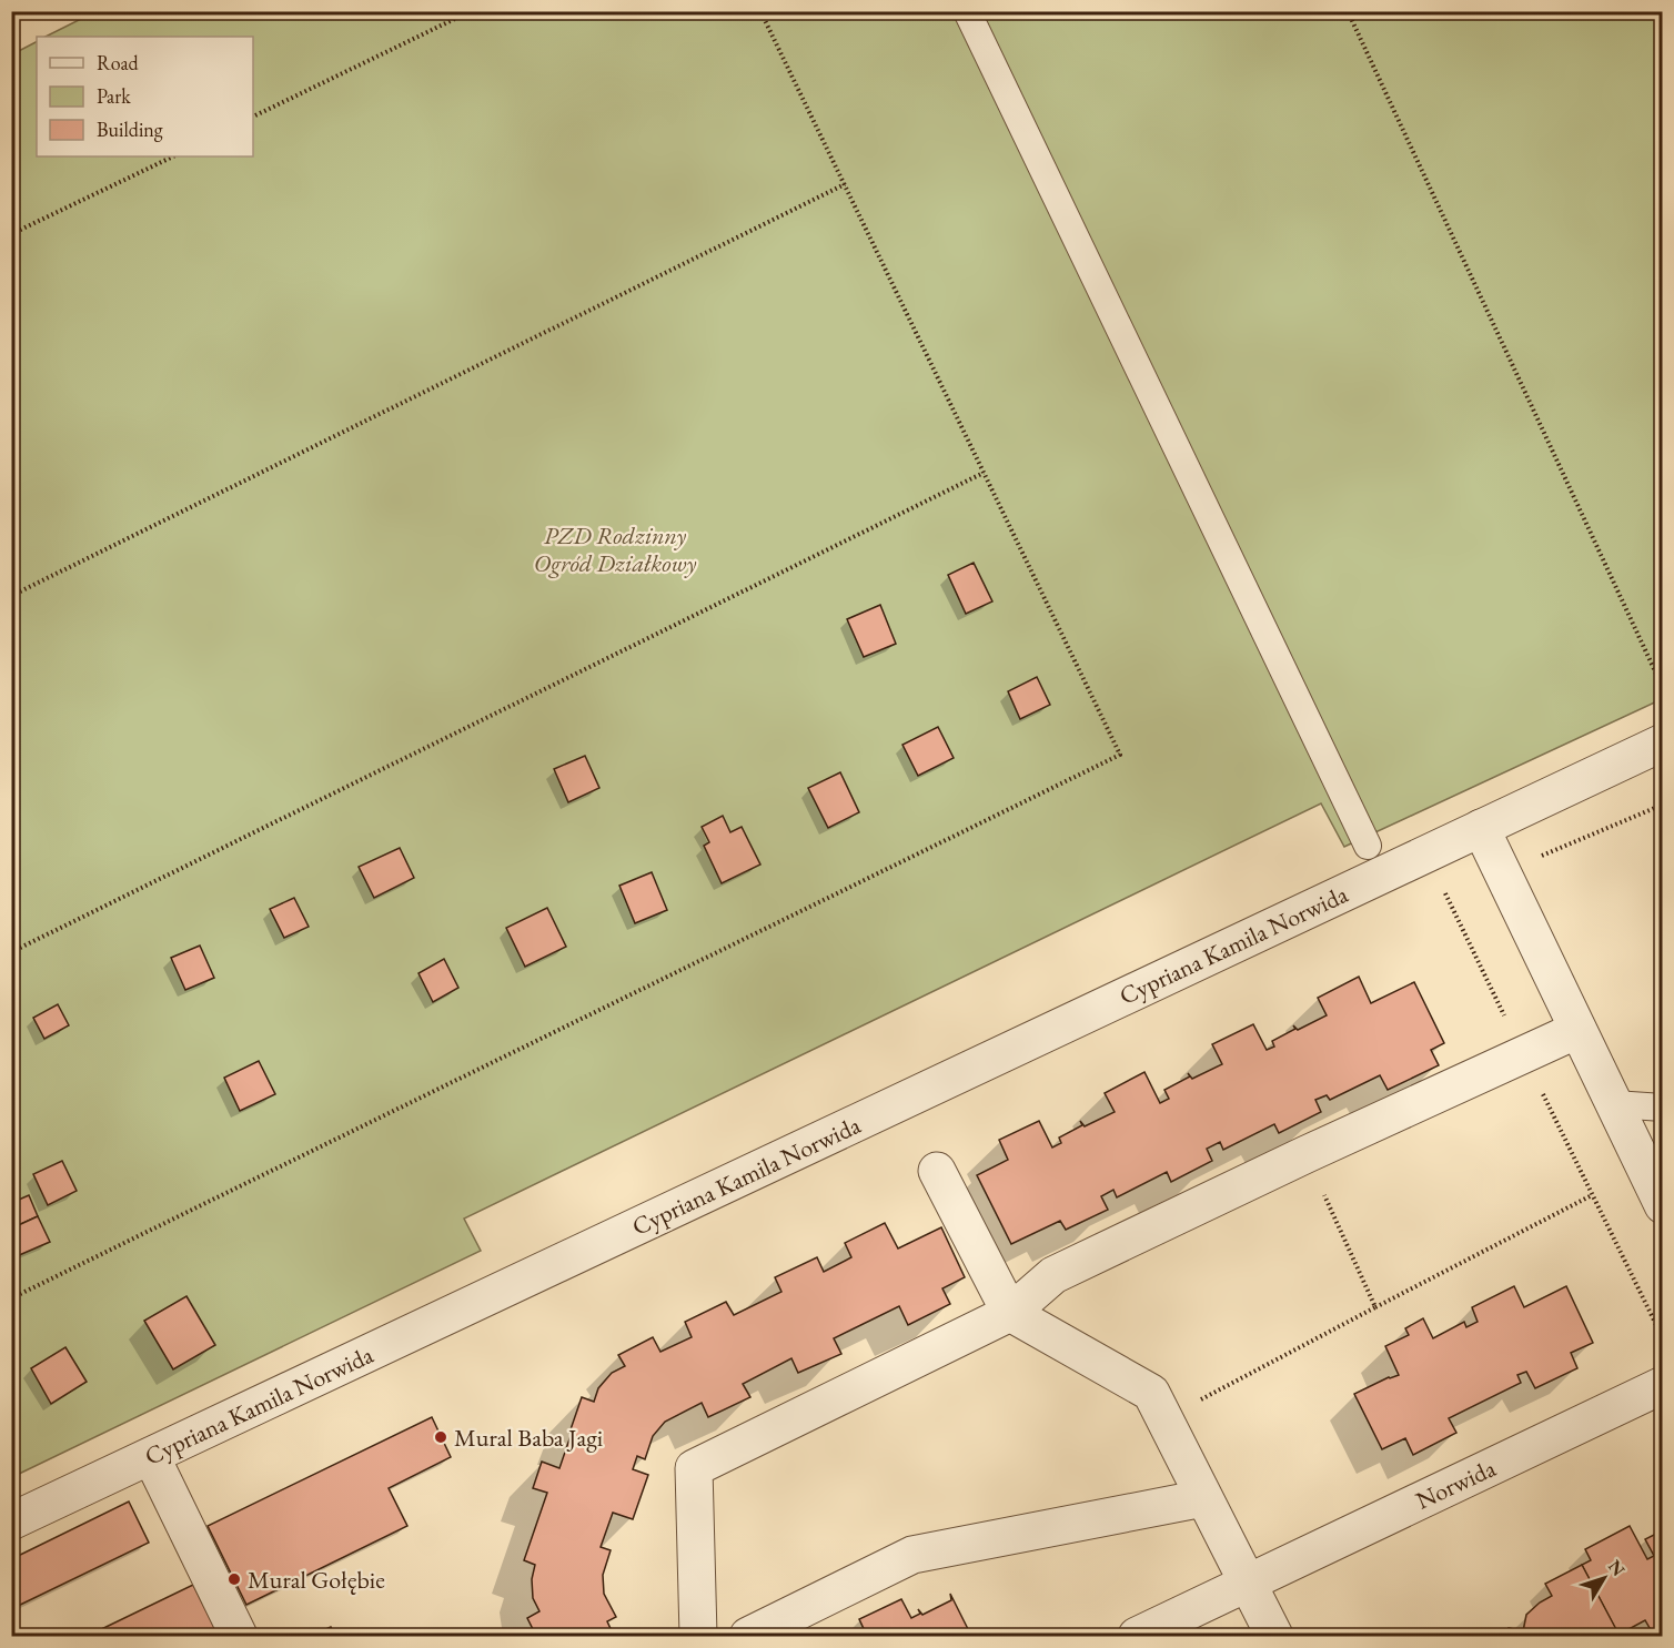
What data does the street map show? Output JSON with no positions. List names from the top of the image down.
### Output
{
  "streets": {
    "street": ["Cypriana Kamila Norwida", "Norwida"]
  },
  "parks": ["PZD Rodzinny Ogród Działkowy"],
  "places": ["Mural Baba Jagi", "Mural Gołębie"],
  "legend": ["Road", "Park", "Building"],
  "north": "top right"
}
